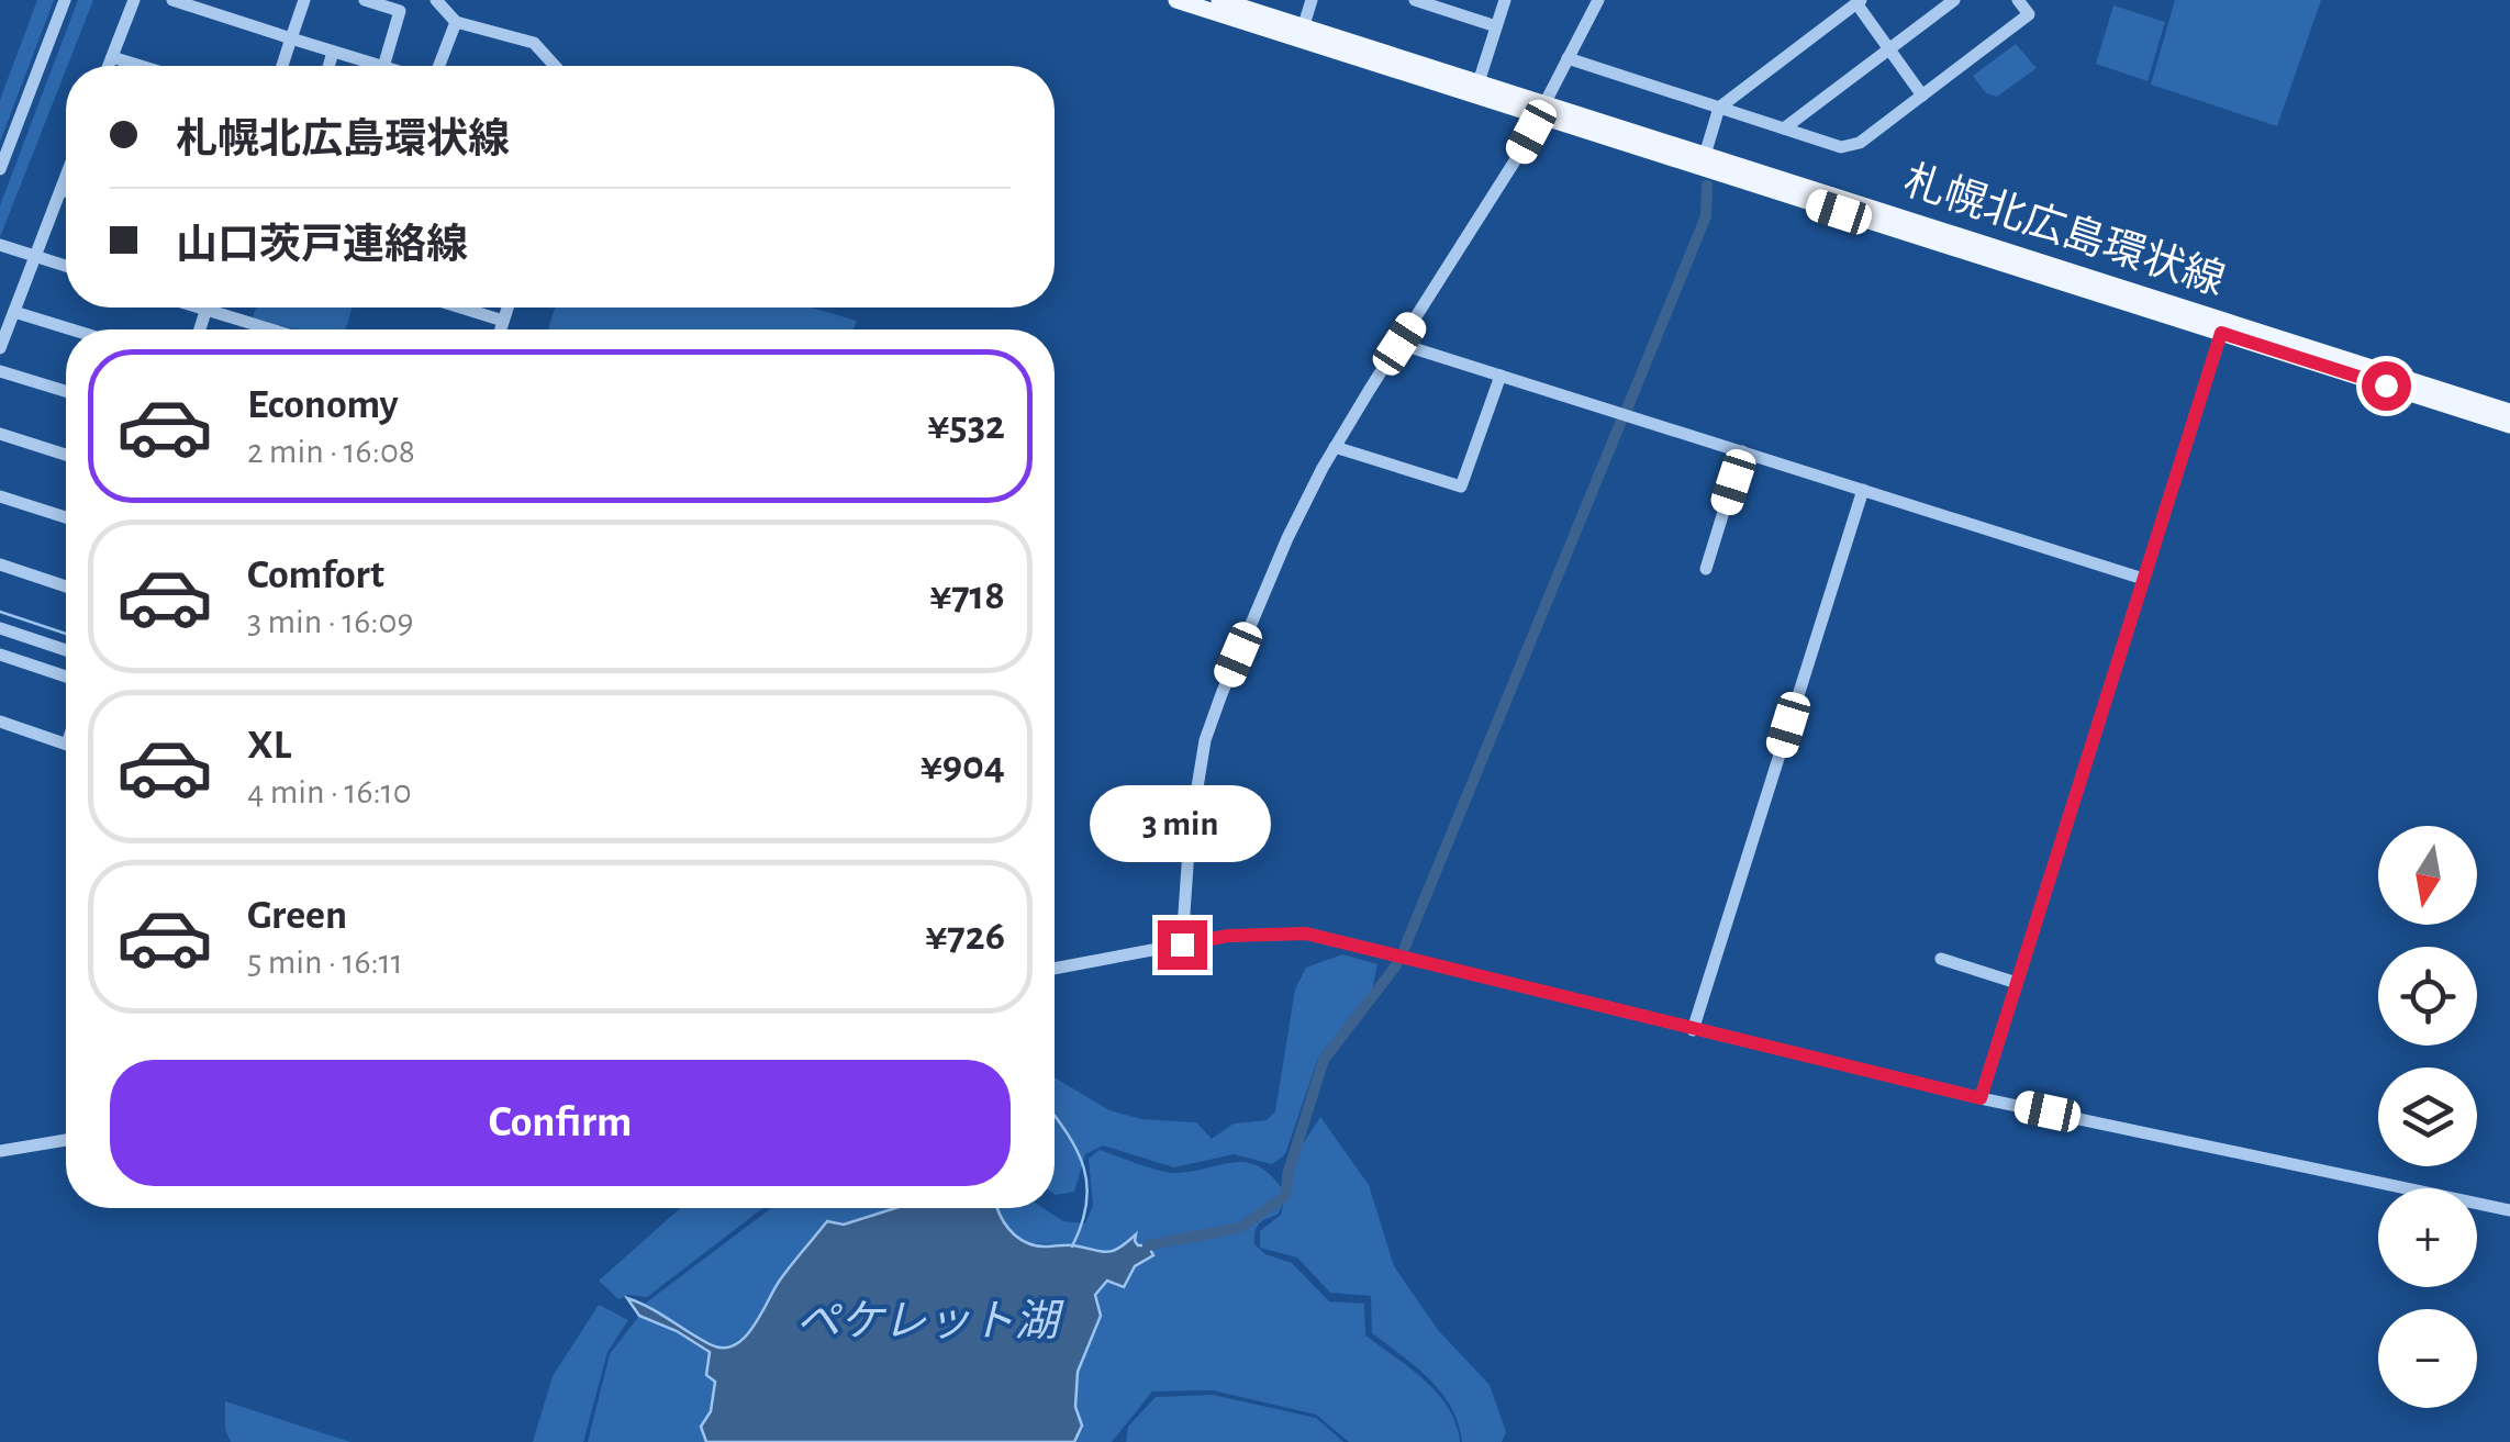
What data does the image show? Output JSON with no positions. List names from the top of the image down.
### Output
{
  "streets": {
    "main road": ["札幌北広島環状線"]
  },
  "water": ["ペケレット湖"],
  "north": "bottom",
  "page": {
    "banner": ["札幌北広島環状線", "山口茨戸連絡線"],
    "list": [
      {
        "name": "Economy",
        "note": "2 min · 16:08",
        "value": "¥532"
      },
      {
        "name": "Comfort",
        "note": "3 min · 16:09",
        "value": "¥718"
      },
      {
        "name": "XL",
        "note": "4 min · 16:10",
        "value": "¥904"
      },
      {
        "name": "Green",
        "note": "5 min · 16:11",
        "value": "¥726"
      }
    ],
    "bubble": "3 min",
    "map_buttons": ["+", "−"],
    "buttons": "Confirm"
  }
}
